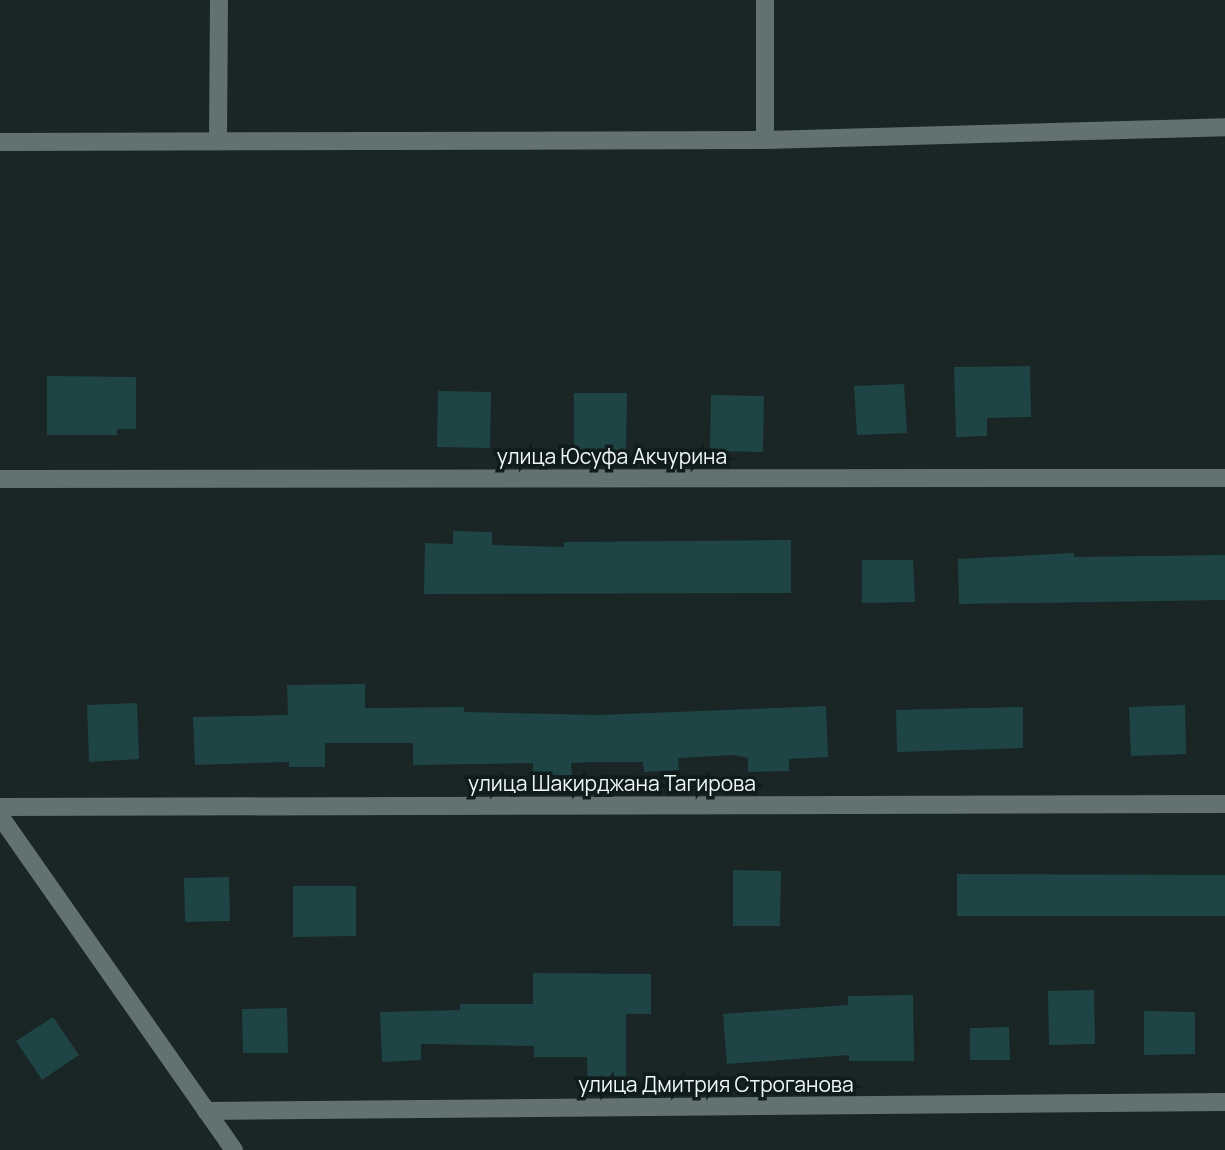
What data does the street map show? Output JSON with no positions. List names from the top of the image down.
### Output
{
  "streets": {
    "street": ["улица Юсуфа Акчурина", "улица Шакирджана Тагирова", "улица Дмитрия Строганова"]
  }
}
